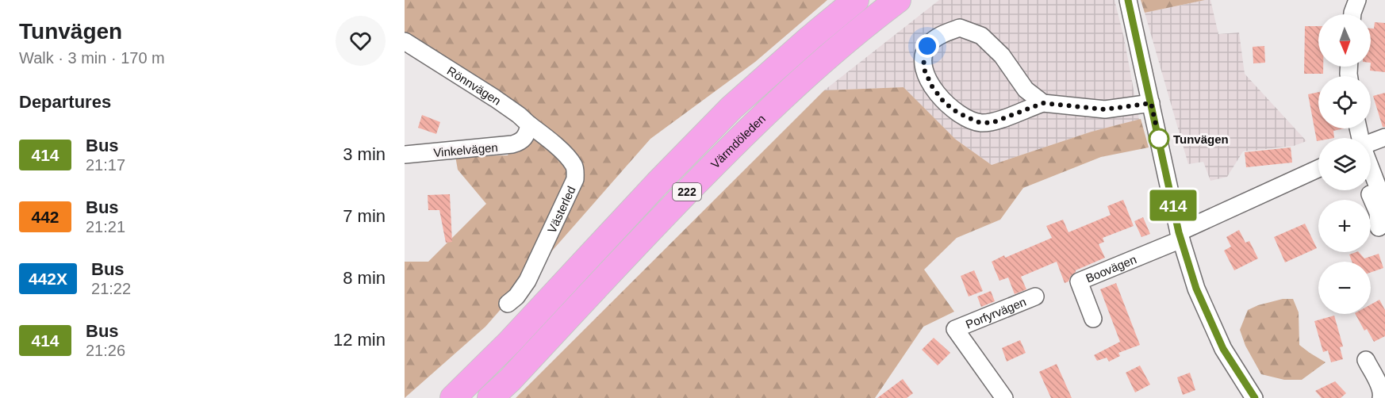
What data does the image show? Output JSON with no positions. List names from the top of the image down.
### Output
{
  "streets": {
    "highway": ["Värmdöleden", "222"],
    "street": [
      "Rönnvägen",
      "Vinkelvägen",
      "Västerled",
      "Boovägen",
      "Porfyrvägen"
    ]
  },
  "crossings": [
    ["Rönnvägen", "Vinkelvägen"],
    ["Rönnvägen", "Västerled"],
    ["Vinkelvägen", "Västerled"]
  ],
  "places": ["Tunvägen"],
  "lines": ["bus line 414"],
  "north": "bottom",
  "page": {
    "heading": [
      ["Tunvägen", "Walk · 3 min · 170 m"],
      "Departures"
    ],
    "on_map": "414",
    "map_buttons": ["+", "−"],
    "list": [
      {
        "mark": "414",
        "name": "Bus",
        "note": "21:17",
        "value": "3 min"
      },
      {
        "mark": "442",
        "name": "Bus",
        "note": "21:21",
        "value": "7 min"
      },
      {
        "mark": "442X",
        "name": "Bus",
        "note": "21:22",
        "value": "8 min"
      },
      {
        "mark": "414",
        "name": "Bus",
        "note": "21:26",
        "value": "12 min"
      }
    ]
  }
}
